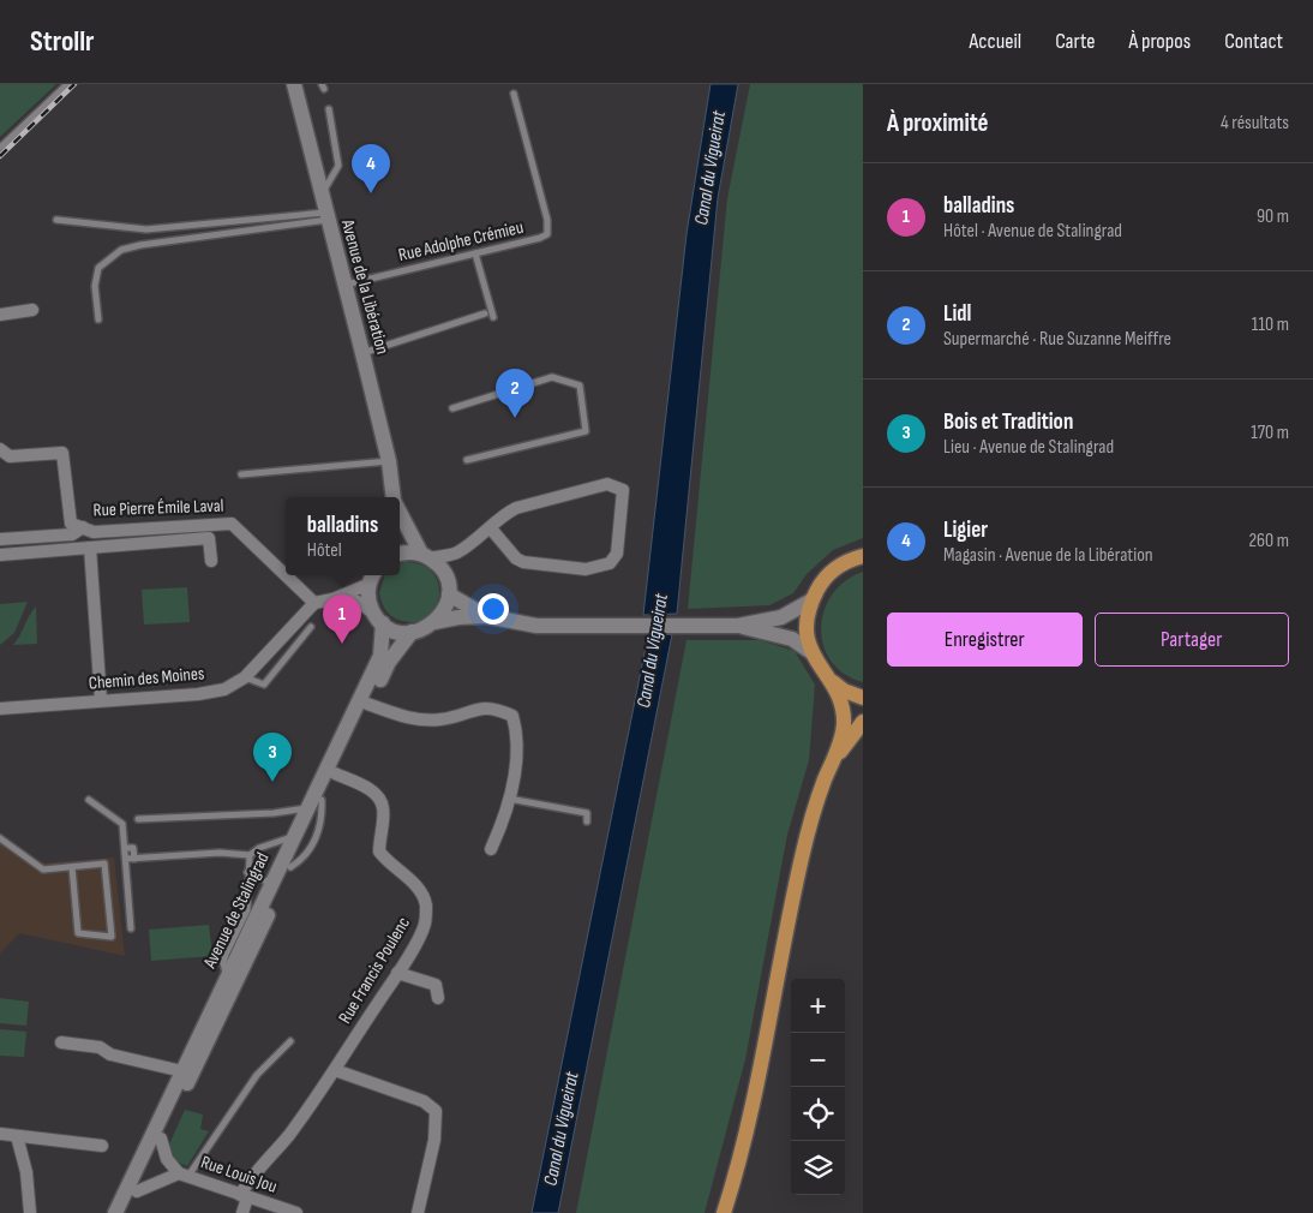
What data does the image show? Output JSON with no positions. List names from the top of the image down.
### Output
{
  "streets": {
    "main road": ["Avenue de la Libération", "Avenue de Stalingrad"],
    "street": [
      "Rue Pierre Émile Laval",
      "Chemin des Moines",
      "Rue Francis Poulenc",
      "Rue Louis Jou"
    ],
    "lane": ["Rue Adolphe Crémieu"]
  },
  "crossings": [
    ["Rue Adolphe Crémieu", "Avenue de la Libération"],
    ["Rue Pierre Émile Laval", "Chemin des Moines"],
    ["Avenue de Stalingrad", "Rue Francis Poulenc"],
    ["Avenue de Stalingrad", "Rue Louis Jou"],
    ["Rue Francis Poulenc", "Rue Louis Jou"]
  ],
  "water": ["Canal du Vigueirat"],
  "page": {
    "header": "Strollr",
    "nav": [
      "Accueil",
      "Carte",
      "À propos",
      "Contact"
    ],
    "heading": ["À proximité", "4 résultats"],
    "pins": [
      "4",
      "2",
      "1",
      "3"
    ],
    "list": [
      {
        "mark": "1",
        "name": "balladins",
        "note": "Hôtel · Avenue de Stalingrad",
        "value": "90 m"
      },
      {
        "mark": "2",
        "name": "Lidl",
        "note": "Supermarché · Rue Suzanne Meiffre",
        "value": "110 m"
      },
      {
        "mark": "3",
        "name": "Bois et Tradition",
        "note": "Lieu · Avenue de Stalingrad",
        "value": "170 m"
      },
      {
        "mark": "4",
        "name": "Ligier",
        "note": "Magasin · Avenue de la Libération",
        "value": "260 m"
      }
    ],
    "popup": ["balladins", "Hôtel"],
    "buttons": ["Enregistrer", "Partager"],
    "map_buttons": ["+", "−"]
  }
}
